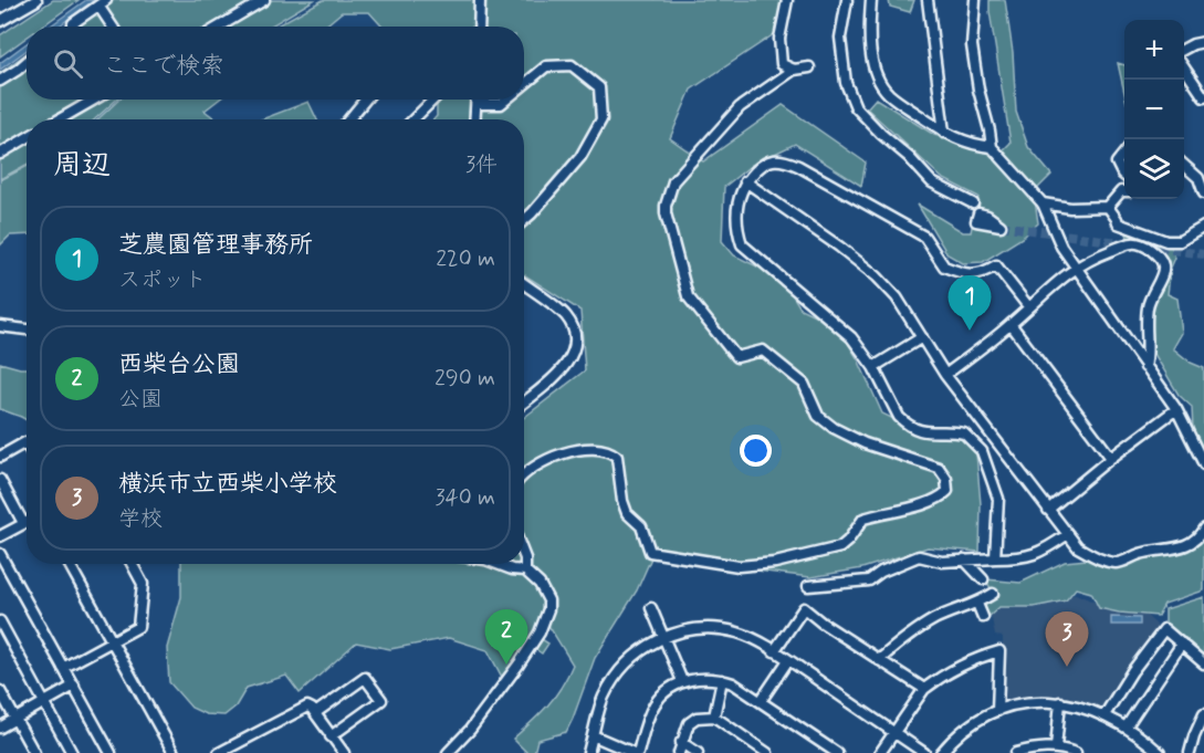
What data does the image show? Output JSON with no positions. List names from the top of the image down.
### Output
{
  "page": {
    "map_buttons": ["+", "−"],
    "search": "ここで検索",
    "heading": ["周辺", "3件"],
    "list": [
      {
        "mark": "1",
        "name": "芝農園管理事務所",
        "note": "スポット",
        "value": "220 m"
      },
      {
        "mark": "2",
        "name": "西柴台公園",
        "note": "公園",
        "value": "290 m"
      },
      {
        "mark": "3",
        "name": "横浜市立西柴小学校",
        "note": "学校",
        "value": "340 m"
      }
    ],
    "pins": ["1", "2", "3"]
  }
}
